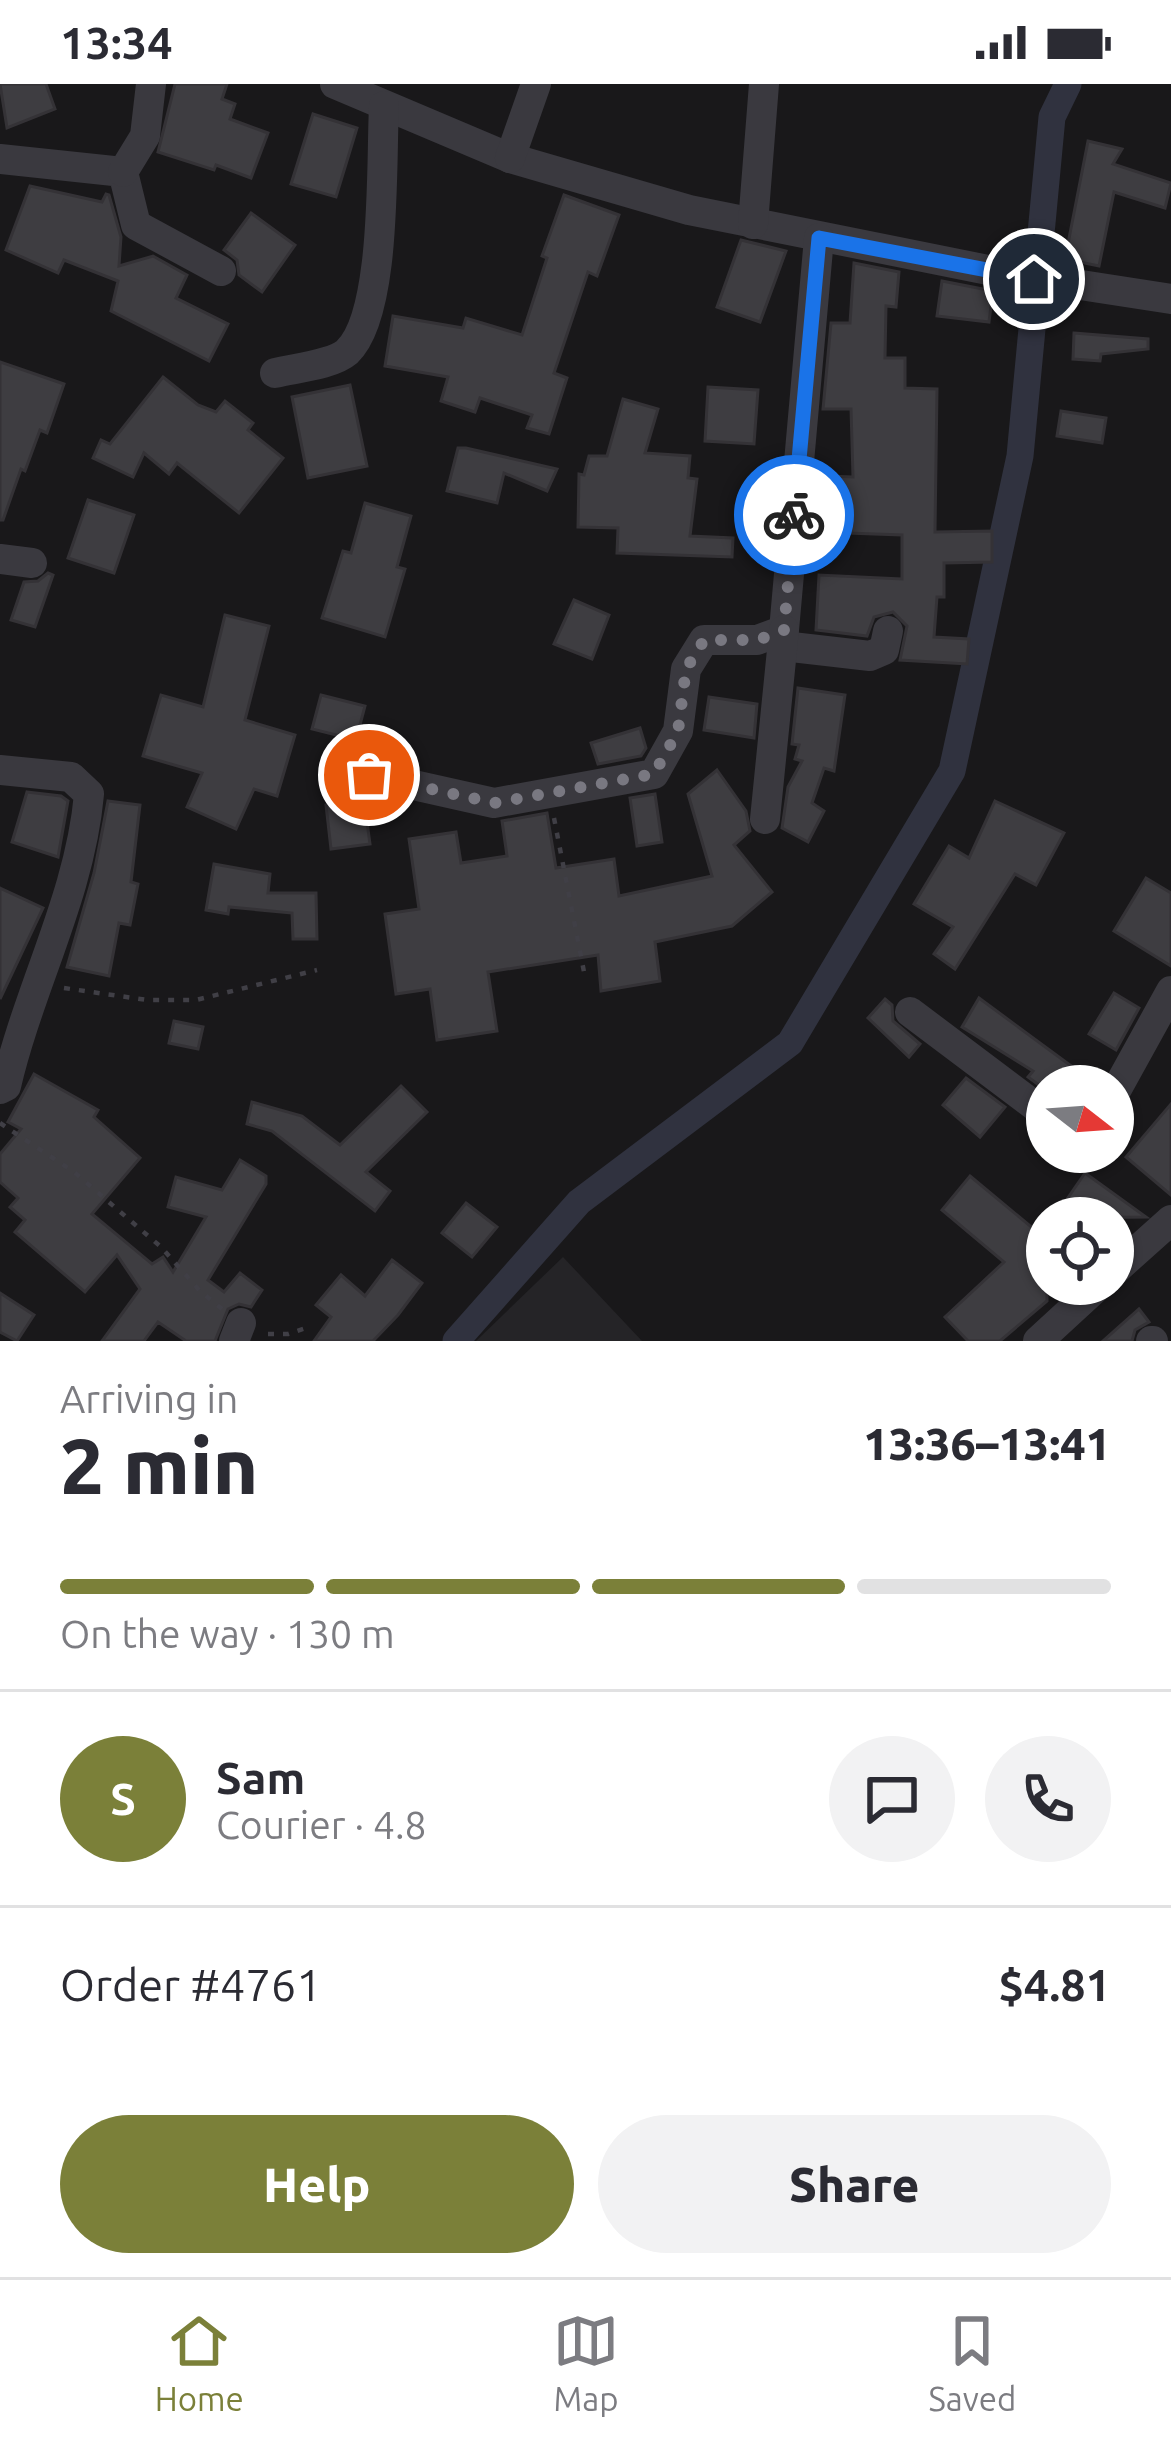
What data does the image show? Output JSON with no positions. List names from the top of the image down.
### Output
{
  "north": "right",
  "page": {
    "status": "13:34",
    "heading": ["2 min", "Arriving in", "13:36–13:41"],
    "panel": [
      "Sam",
      "Courier · 4.8",
      "Order #4761",
      "$4.81"
    ],
    "bar": "On the way · 130 m",
    "round": "S",
    "buttons": ["Help", "Share"],
    "tabs": ["Home", "Map", "Saved"]
  }
}
